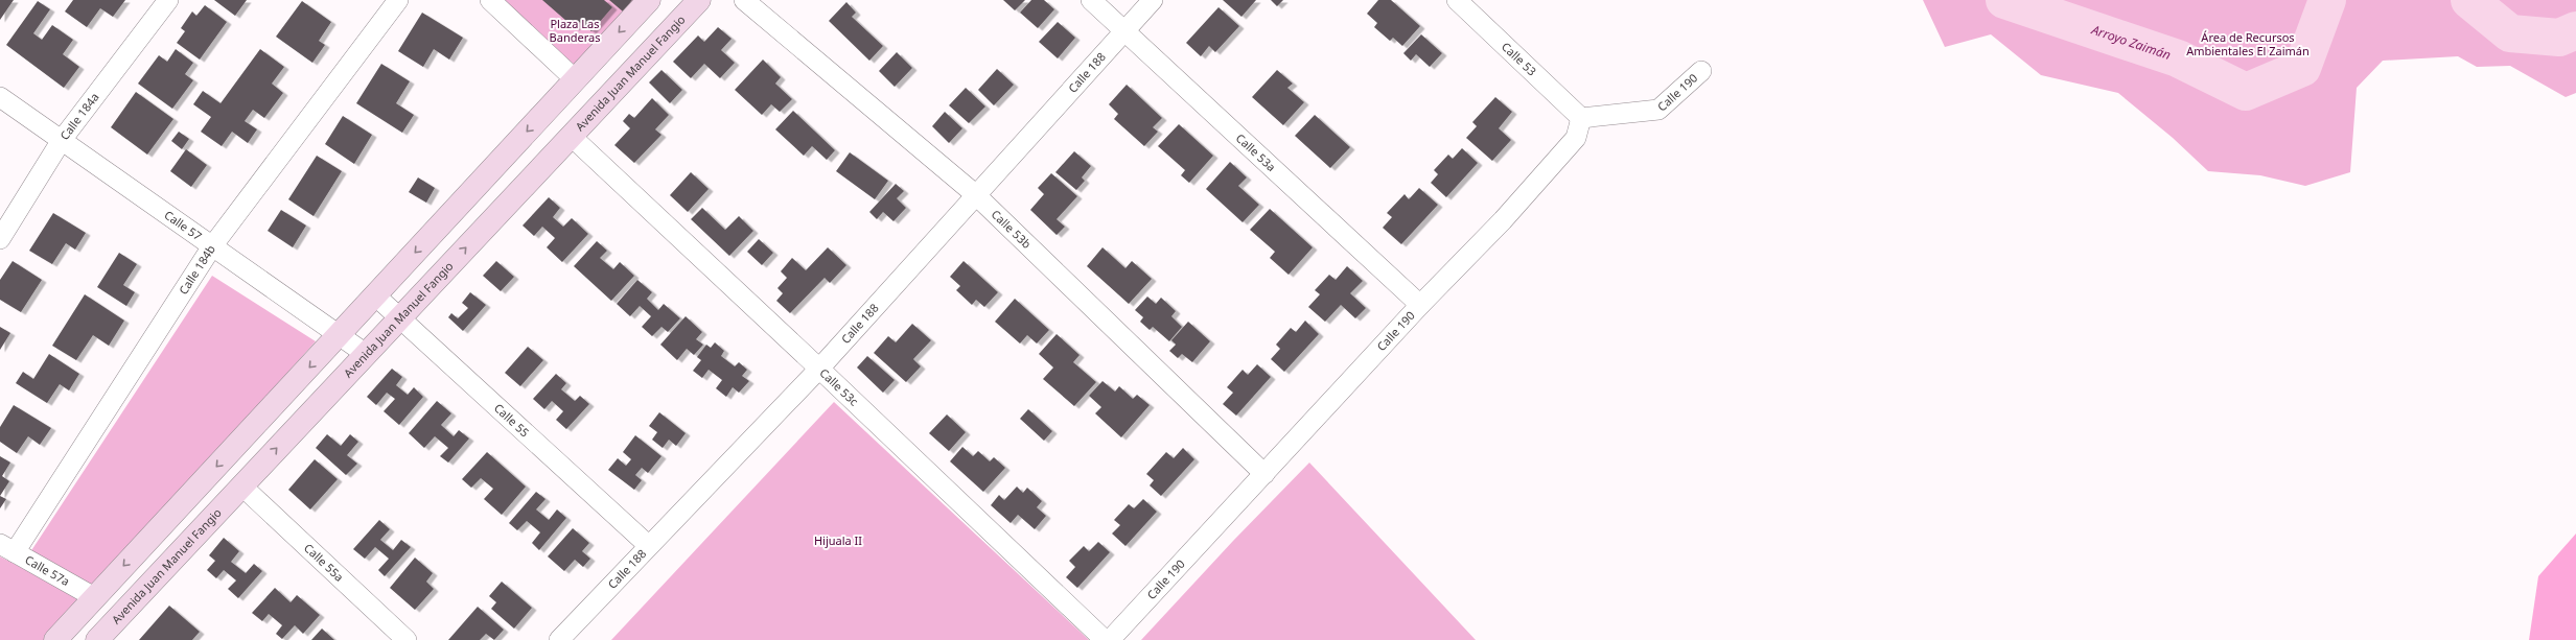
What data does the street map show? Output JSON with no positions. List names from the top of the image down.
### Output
{
  "streets": {
    "main road": ["Avenida Juan Manuel Fangio"],
    "street": [
      "Calle 53",
      "Calle 188",
      "Calle 190",
      "Calle 184a",
      "Calle 53a",
      "Calle 57",
      "Calle 53b",
      "Calle 184b",
      "Calle 53c",
      "Calle 55",
      "Calle 55a",
      "Calle 57a"
    ]
  },
  "crossings": [
    ["Calle 53", "Calle 190"],
    ["Calle 188", "Calle 53a"],
    ["Calle 188", "Calle 53b"],
    ["Calle 188", "Calle 53c"],
    ["Calle 188", "Calle 55"],
    ["Avenida Juan Manuel Fangio", "Calle 57"],
    ["Avenida Juan Manuel Fangio", "Calle 53c"],
    ["Avenida Juan Manuel Fangio", "Calle 55"],
    ["Avenida Juan Manuel Fangio", "Calle 55a"],
    ["Calle 190", "Calle 53a"],
    ["Calle 190", "Calle 53b"],
    ["Calle 184a", "Calle 57"],
    ["Calle 57", "Calle 184b"],
    ["Calle 184b", "Calle 57a"]
  ],
  "water": ["Arroyo Zaimán"],
  "parks": ["Plaza Las Banderas", "Área de Recursos Ambientales El Zaimán", "Hijuala II"]
}
